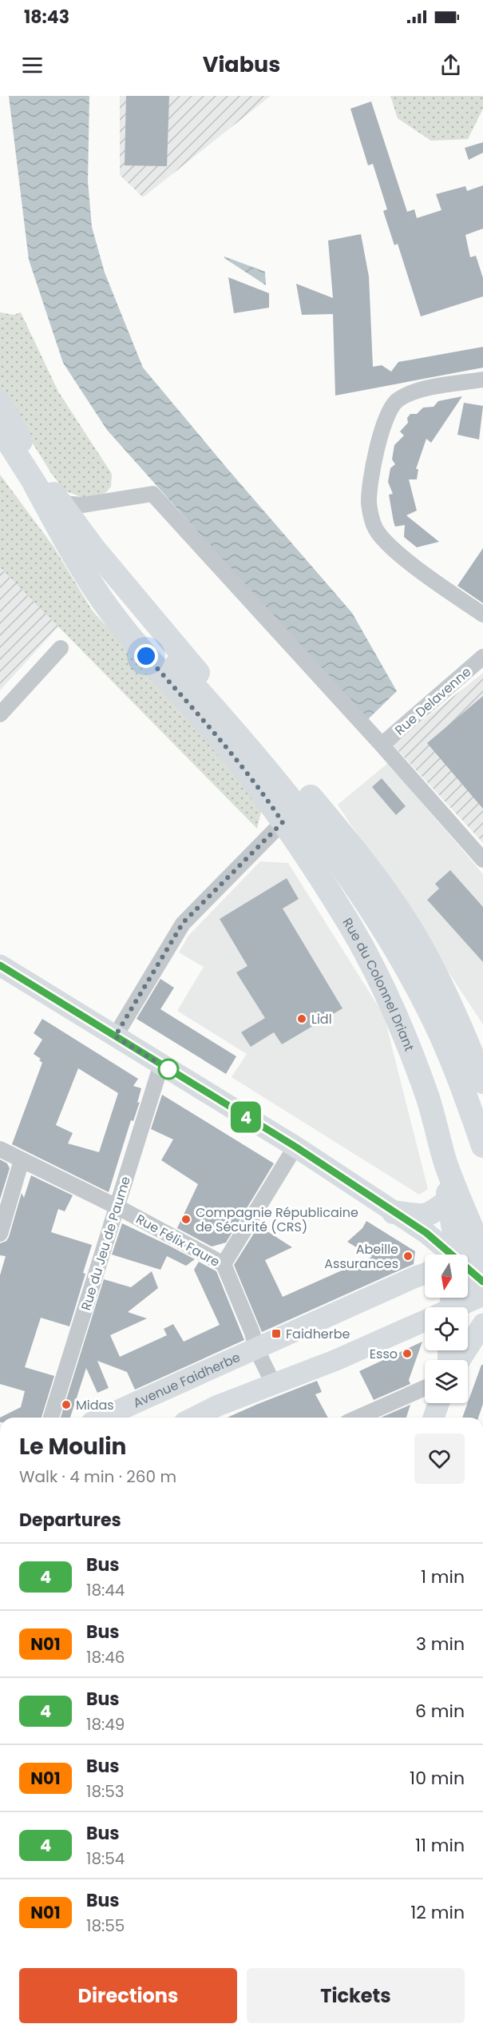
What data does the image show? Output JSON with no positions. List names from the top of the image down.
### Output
{
  "streets": {
    "main road": ["Rue du Colonnel Driant"],
    "street": [
      "Rue Delavenne",
      "Rue Félix Faure",
      "Rue du Jeu de Paume",
      "Avenue Faidherbe"
    ]
  },
  "crossings": [
    ["Rue Félix Faure", "Rue du Jeu de Paume"],
    ["Rue Félix Faure", "Avenue Faidherbe"]
  ],
  "places": {
    "other": [
      "Lidl",
      "Compagnie Républicaine de Sécurité (CRS)",
      "Abeille Assurances",
      "Esso",
      "Midas"
    ],
    "transit": ["Faidherbe"]
  },
  "lines": ["bus line 4"],
  "north": "bottom",
  "page": {
    "status": "18:43",
    "header": "Viabus",
    "on_map": "4",
    "heading": [
      ["Le Moulin", "Walk · 4 min · 260 m"],
      "Departures"
    ],
    "list": [
      {
        "mark": "4",
        "name": "Bus",
        "note": "18:44",
        "value": "1 min"
      },
      {
        "mark": "N01",
        "name": "Bus",
        "note": "18:46",
        "value": "3 min"
      },
      {
        "mark": "4",
        "name": "Bus",
        "note": "18:49",
        "value": "6 min"
      },
      {
        "mark": "N01",
        "name": "Bus",
        "note": "18:53",
        "value": "10 min"
      },
      {
        "mark": "4",
        "name": "Bus",
        "note": "18:54",
        "value": "11 min"
      },
      {
        "mark": "N01",
        "name": "Bus",
        "note": "18:55",
        "value": "12 min"
      }
    ],
    "buttons": ["Directions", "Tickets"]
  }
}
